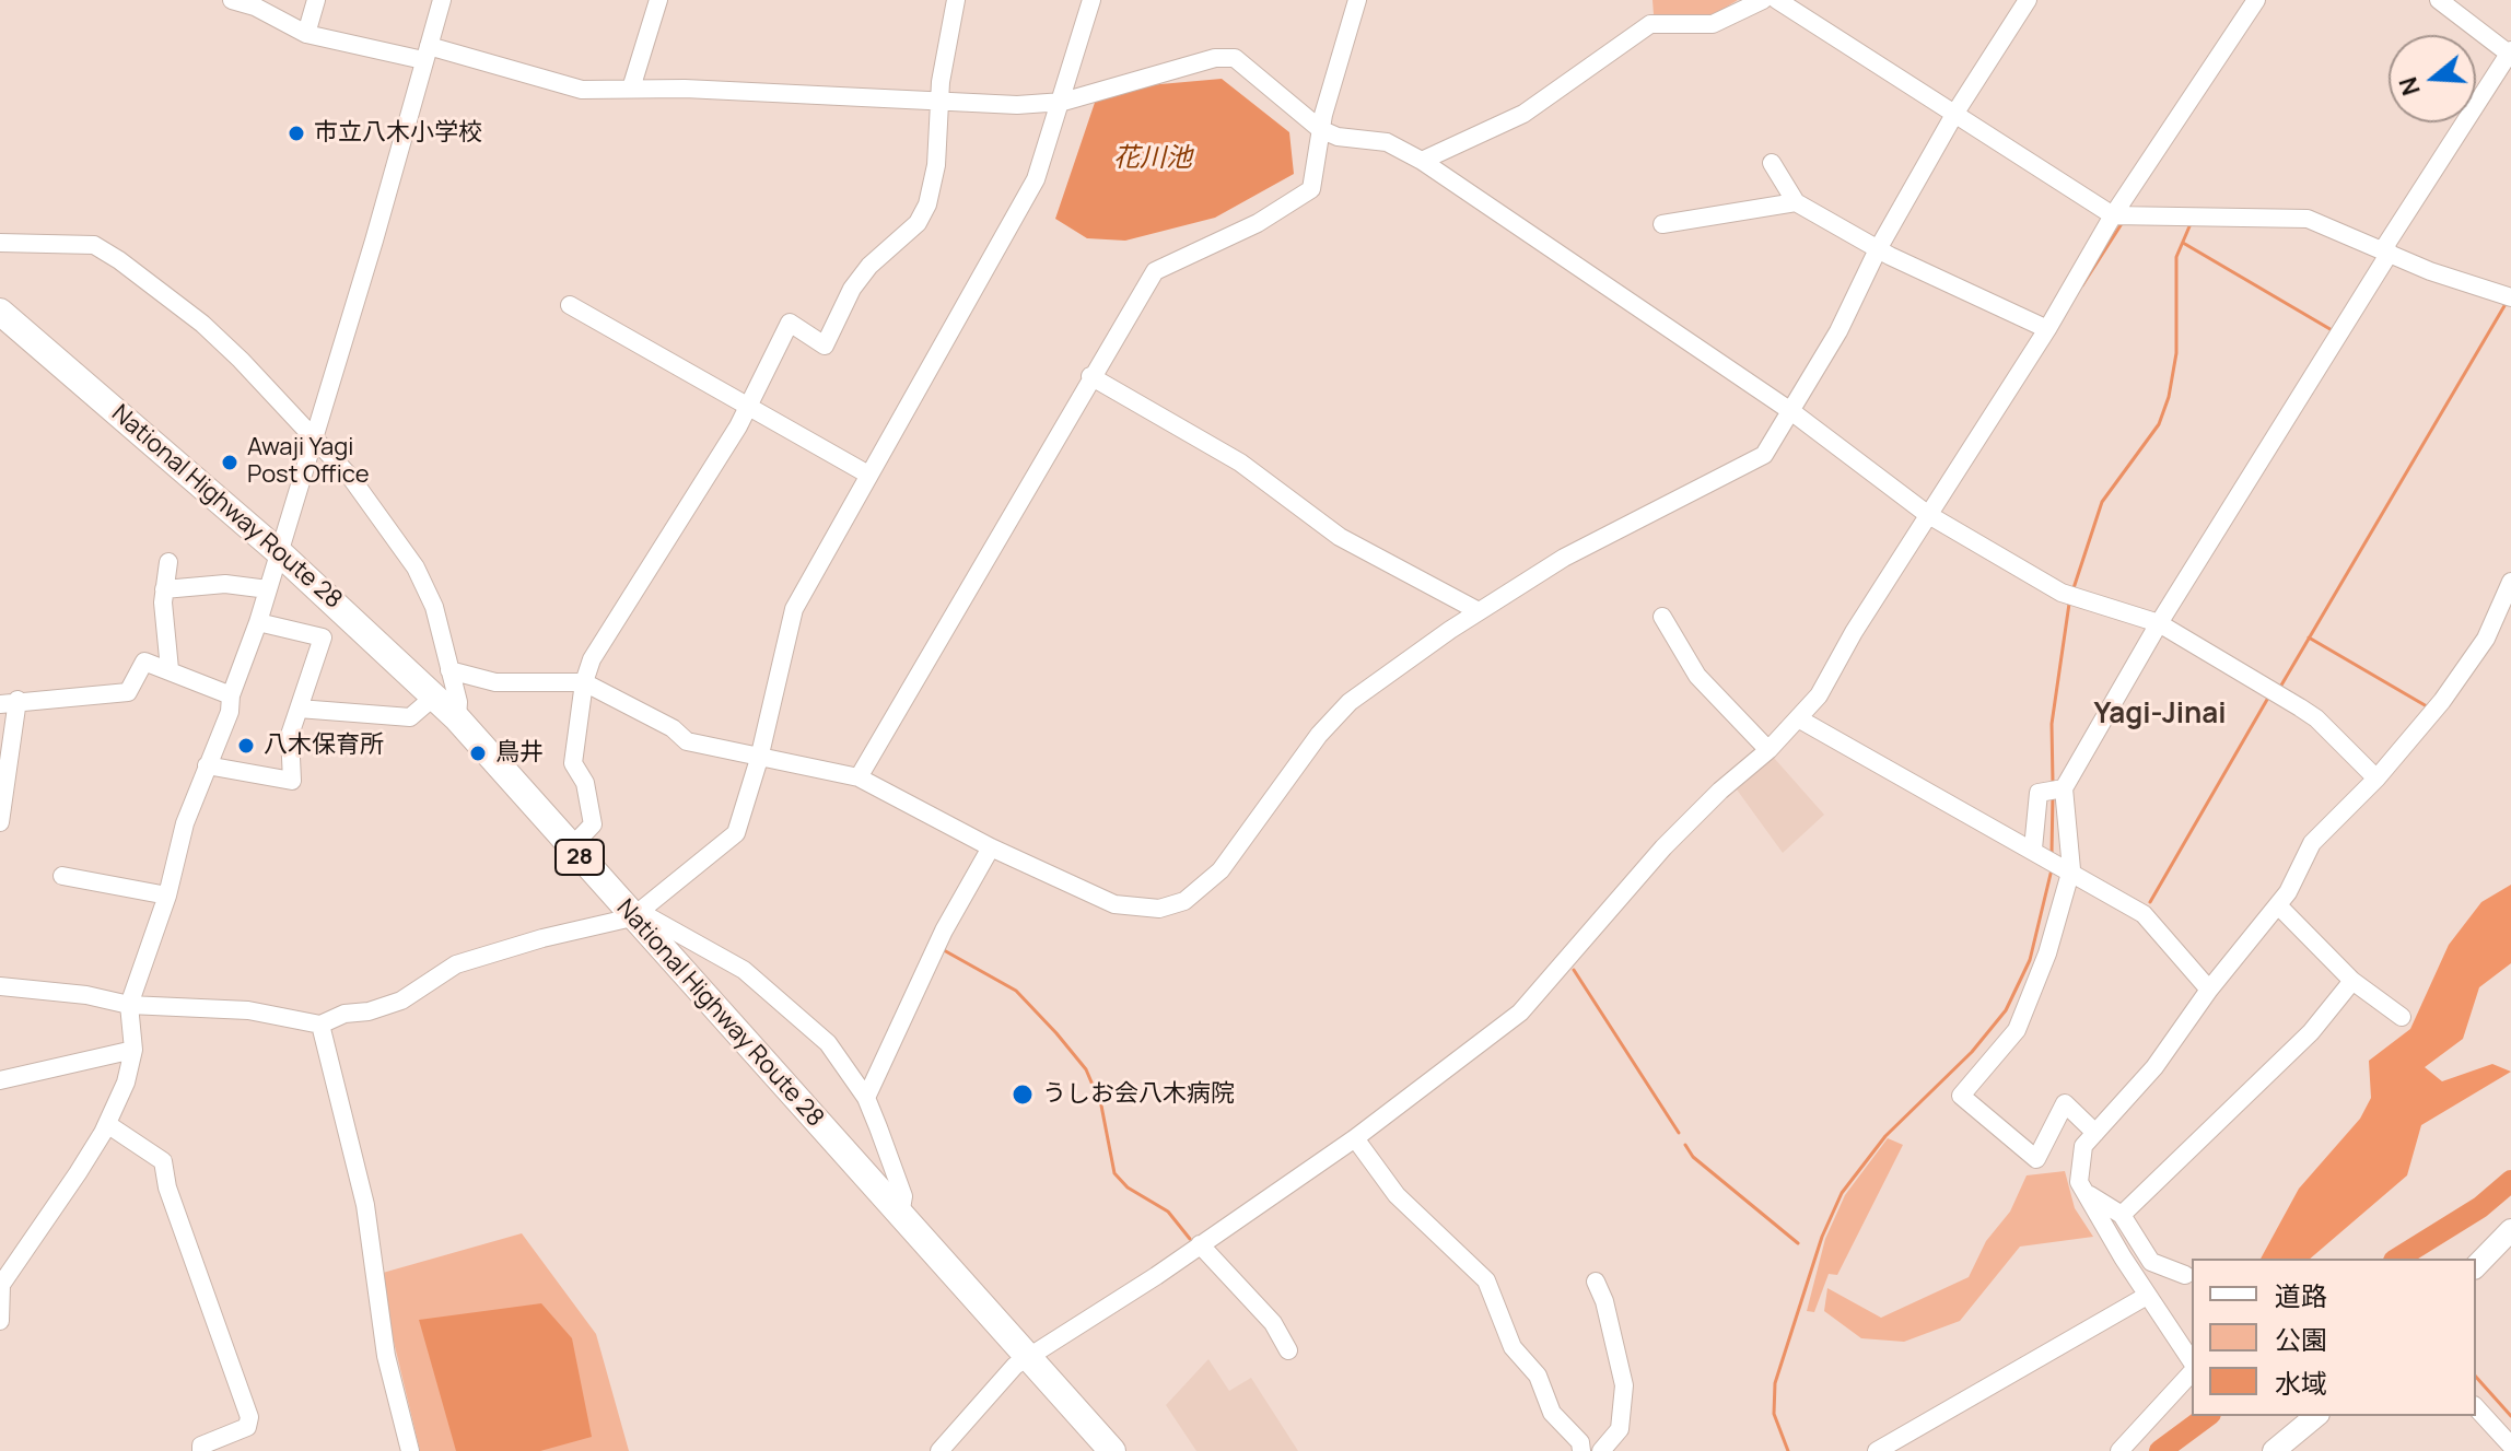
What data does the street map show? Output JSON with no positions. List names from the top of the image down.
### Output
{
  "streets": {
    "highway": ["National Highway Route 28", "28"]
  },
  "districts": ["Yagi-Jinai"],
  "water": ["花川池"],
  "places": [
    "市立八木小学校",
    "Awaji Yagi Post Office",
    "八木保育所",
    "鳥井",
    "うしお会八木病院"
  ],
  "legend": ["道路", "公園", "水域"],
  "north": "left"
}
